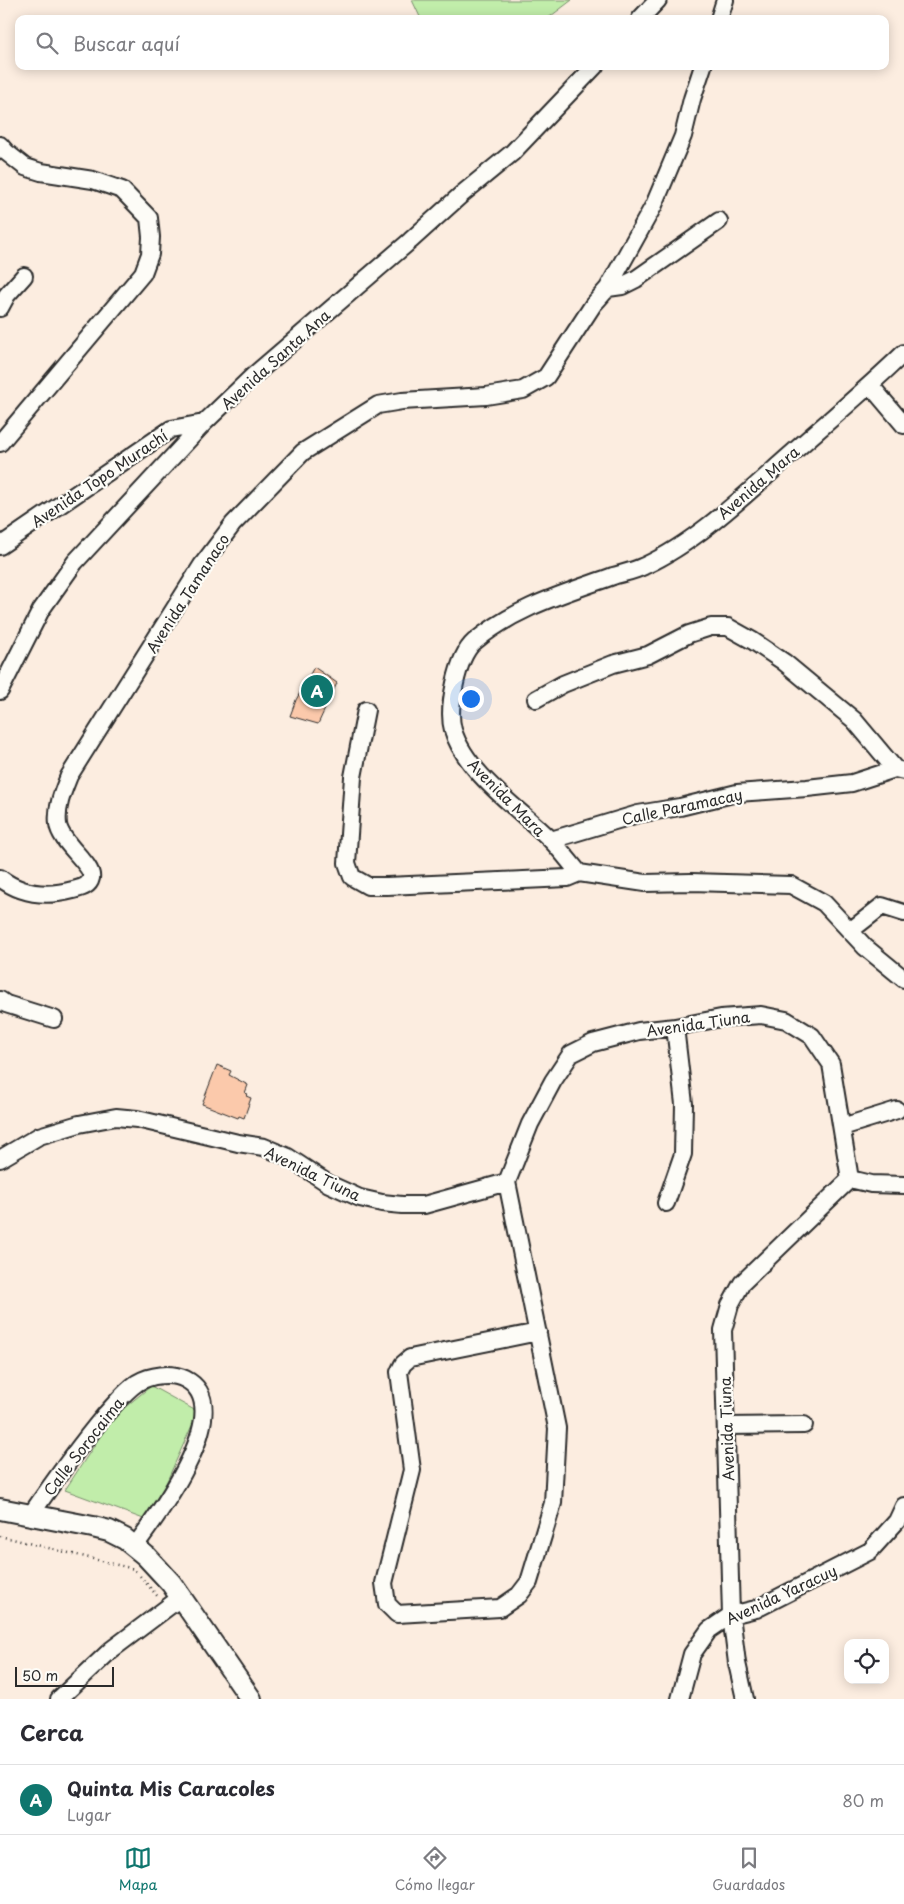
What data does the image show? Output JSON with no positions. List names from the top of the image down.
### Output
{
  "streets": {
    "street": [
      "Avenida Santa Ana",
      "Avenida Topo Murachí",
      "Avenida Mara",
      "Avenida Tamanaco",
      "Calle Paramacay",
      "Avenida Tiuna",
      "Calle Sorocaima",
      "Avenida Yaracuy"
    ]
  },
  "crossings": [
    ["Avenida Santa Ana", "Avenida Topo Murachí"],
    ["Avenida Mara", "Calle Paramacay"],
    ["Avenida Tiuna", "Avenida Yaracuy"]
  ],
  "scale_bar": "50 m",
  "page": {
    "search": "Buscar aquí",
    "pins": "A",
    "scale": "50 m",
    "heading": "Cerca",
    "list": [
      {
        "mark": "A",
        "name": "Quinta Mis Caracoles",
        "note": "Lugar",
        "value": "80 m"
      }
    ],
    "nav": ["Mapa", "Cómo llegar", "Guardados"]
  }
}
